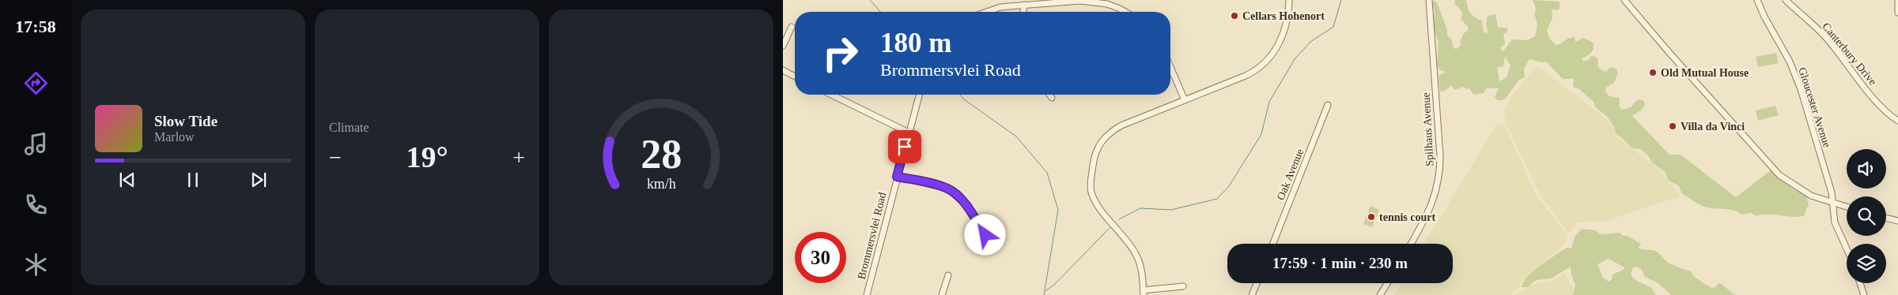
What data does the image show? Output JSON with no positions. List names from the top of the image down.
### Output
{
  "streets": {
    "street": [
      "Canterbury Drive",
      "Gloucester Avenue",
      "Spilhaus Avenue",
      "Oak Avenue",
      "Brommersvlei Road"
    ]
  },
  "places": [
    "Cellars Hohenort",
    "Old Mutual House",
    "Villa da Vinci",
    "tennis court"
  ],
  "page": {
    "tabs": "17:58",
    "tile": "Climate",
    "turn": ["180 m", "Brommersvlei Road"],
    "song": ["Slow Tide", "Marlow"],
    "heat": ["−", "19°", "+"],
    "limit": "30",
    "trip": "17:59 · 1 min · 230 m",
    "gauge": ["28", "km/h"]
  }
}
